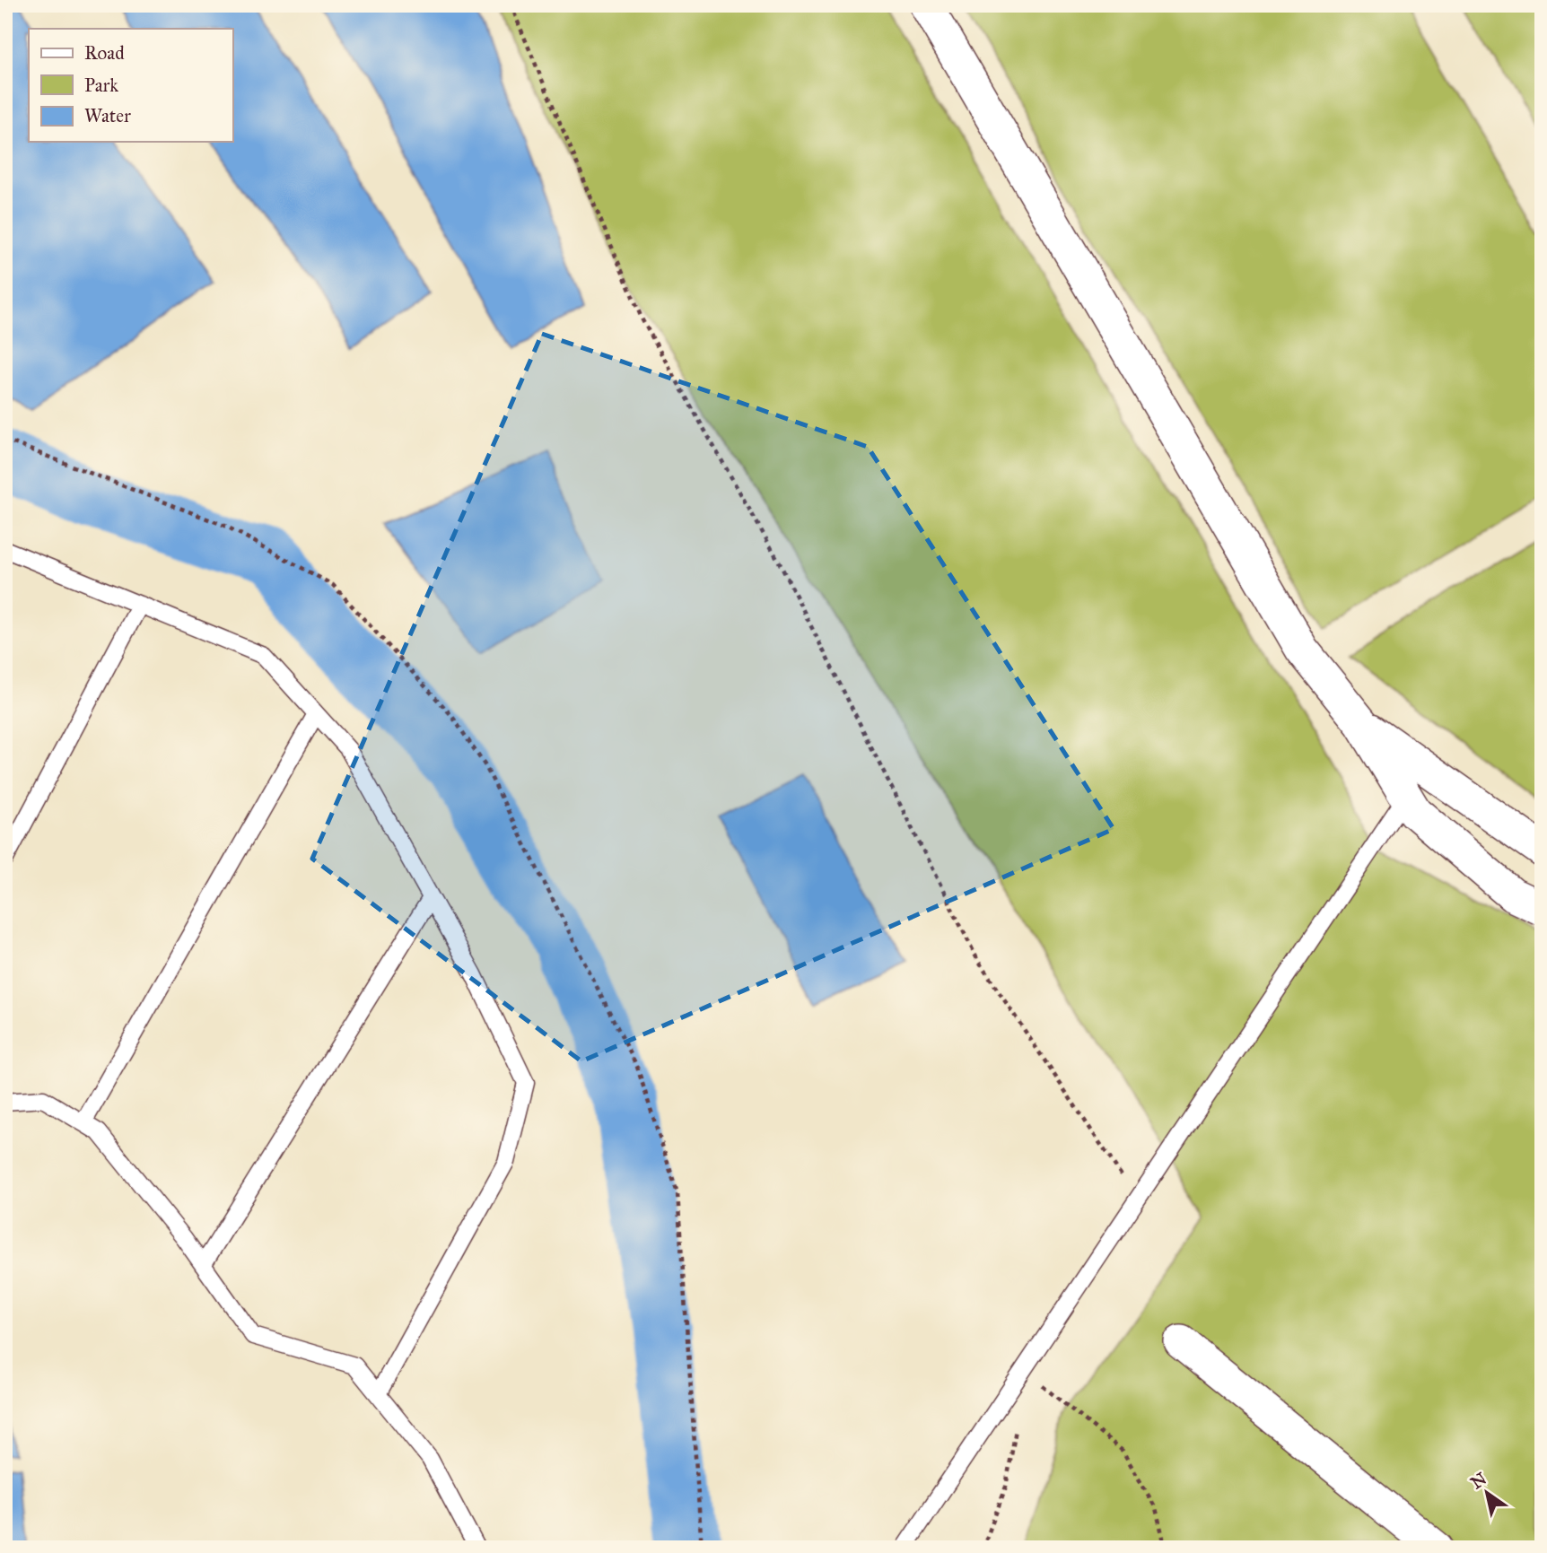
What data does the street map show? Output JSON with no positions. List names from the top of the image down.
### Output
{
  "legend": ["Road", "Park", "Water"],
  "north": "top left"
}
